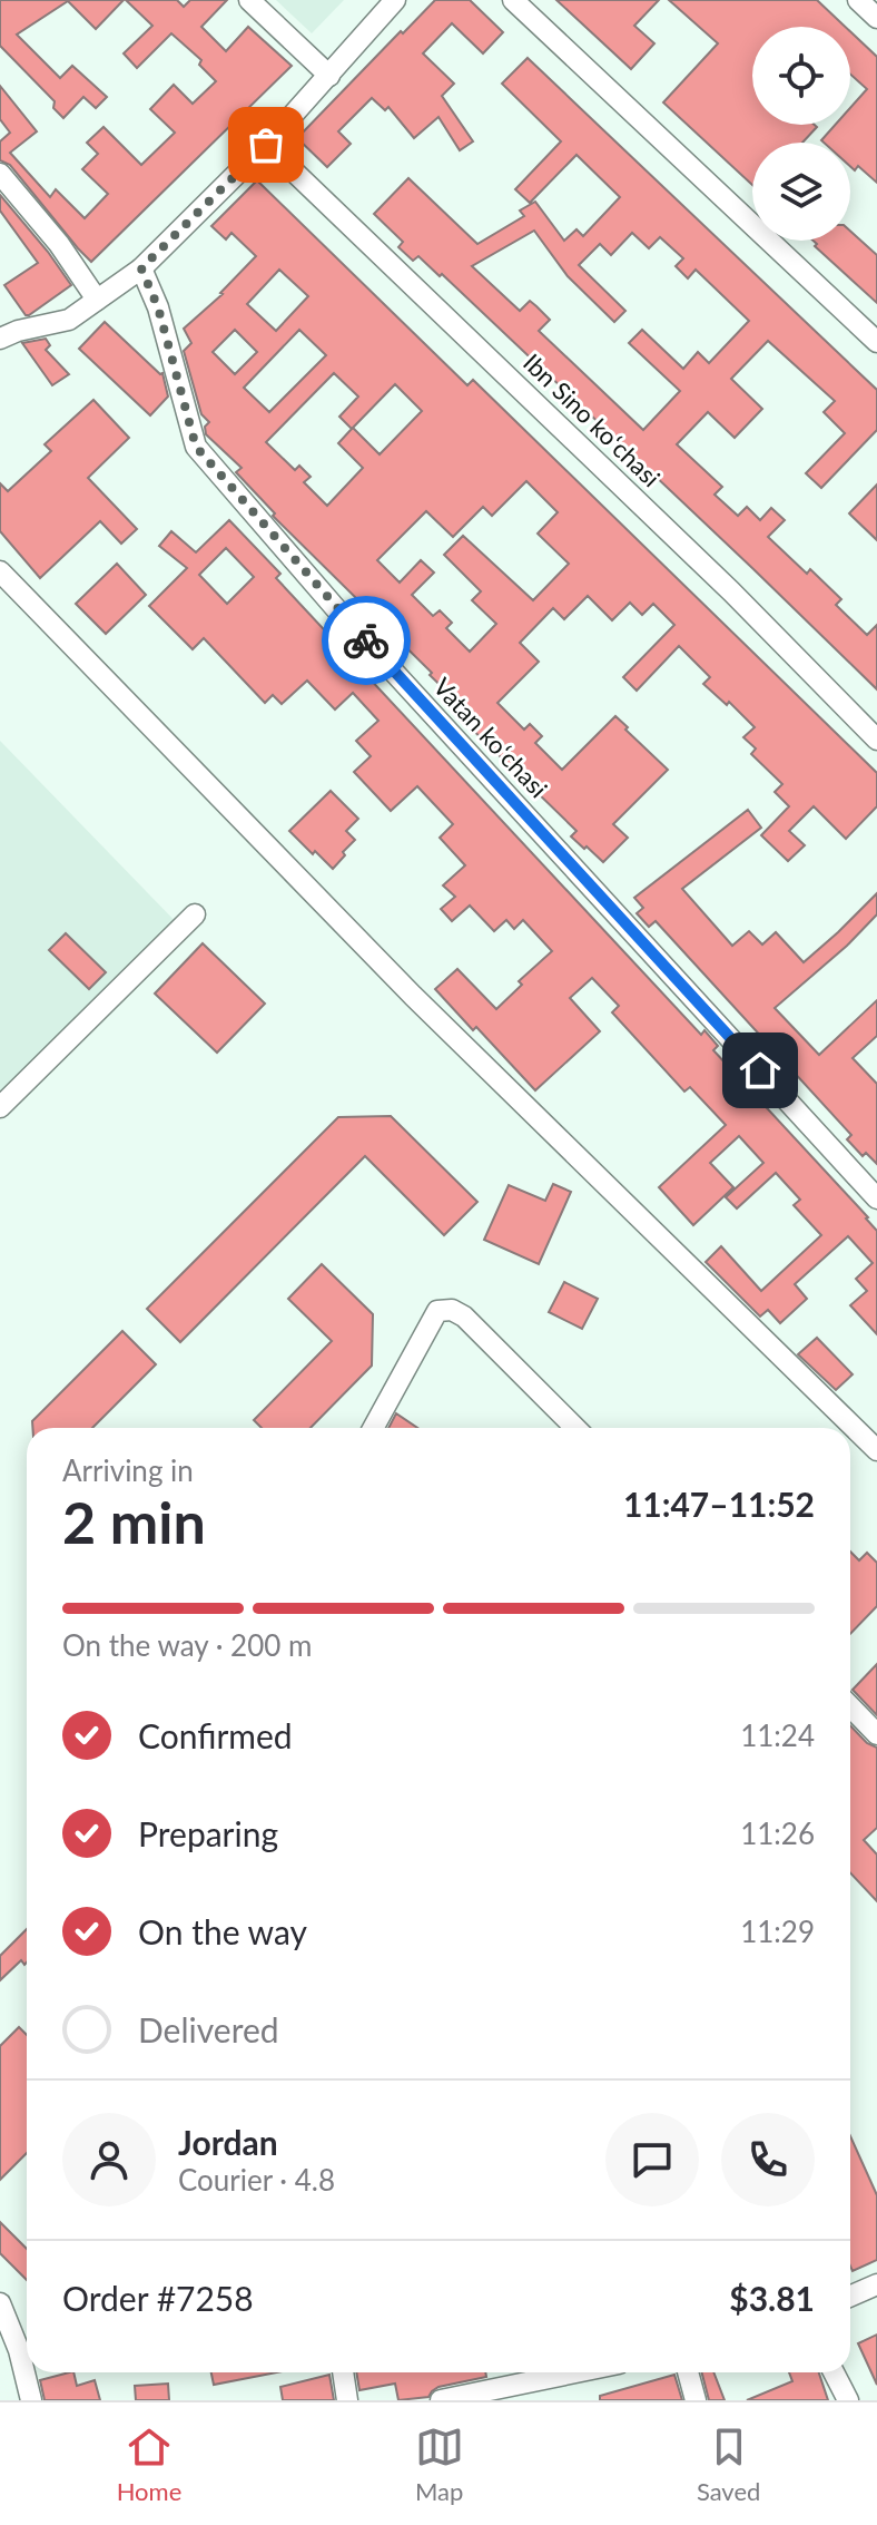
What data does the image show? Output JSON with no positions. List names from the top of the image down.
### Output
{
  "streets": {
    "street": ["Ibn Sino koʻchasi", "Vatan koʻchasi"]
  },
  "page": {
    "heading": ["2 min", "Arriving in", "11:47–11:52"],
    "panel": [
      "Jordan",
      "Courier · 4.8",
      "Order #7258",
      "$3.81"
    ],
    "bar": "On the way · 200 m",
    "list": [
      ["Confirmed", "11:24"],
      ["Preparing", "11:26"],
      ["On the way", "11:29"],
      "Delivered"
    ],
    "tabs": ["Home", "Map", "Saved"]
  }
}
